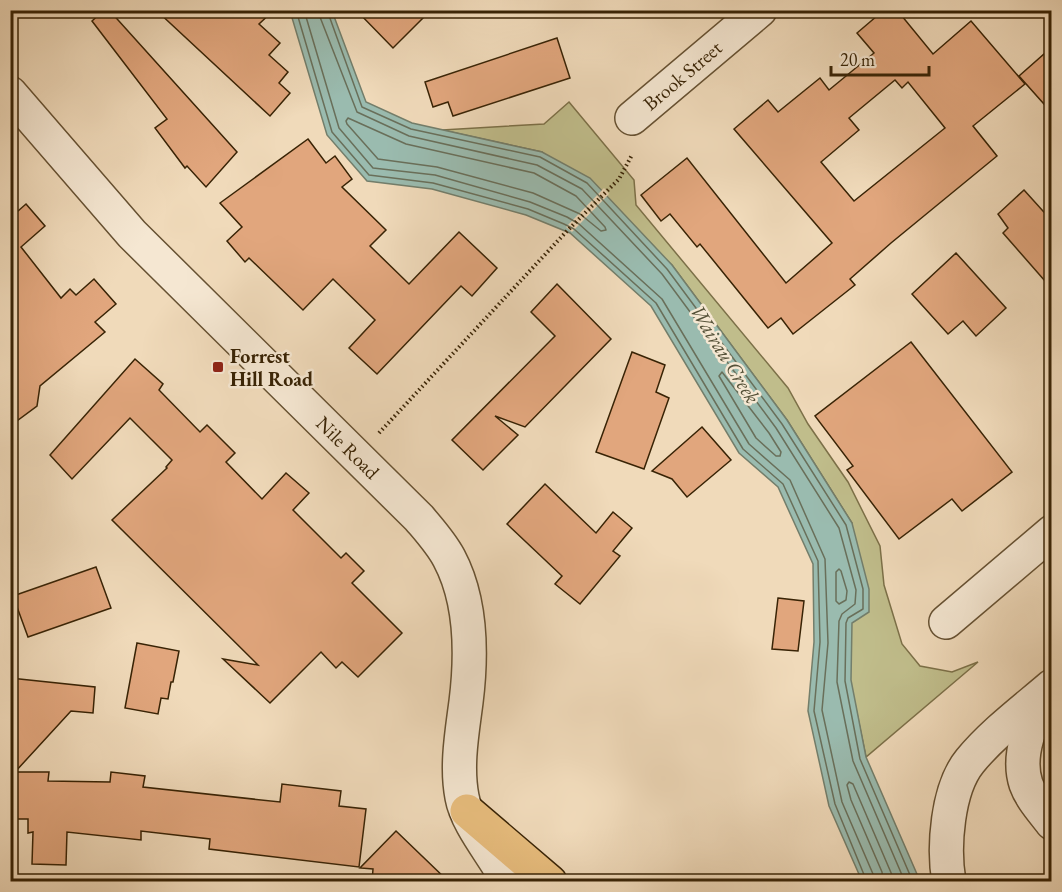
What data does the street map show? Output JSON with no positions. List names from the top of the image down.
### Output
{
  "streets": {
    "street": ["Brook Street", "Nile Road"]
  },
  "water": ["Wairau Creek"],
  "places": {
    "transit": ["Forrest Hill Road"]
  },
  "scale_bar": "20 m"
}
